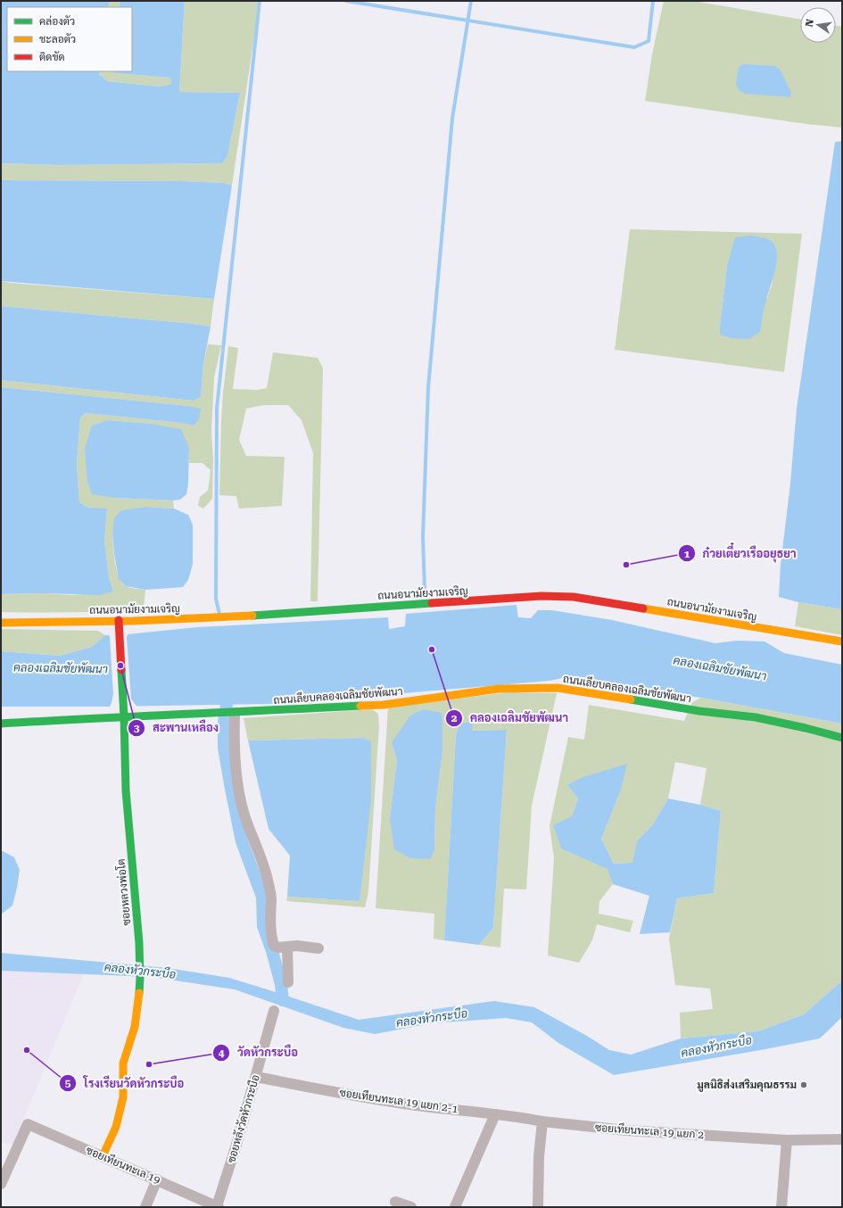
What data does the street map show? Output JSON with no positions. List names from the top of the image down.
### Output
{
  "streets": {
    "street": [
      "ถนนอนามัยงามเจริญ",
      "ถนนเลียบคลองเฉลิมชัยพัฒนา",
      "ซอยหลวงพ่อโต",
      "ซอยเทียนทะเล 19 แยก 2-1",
      "ซอยหลังวัดหัวกระบือ",
      "ซอยเทียนทะเล 19 แยก 2",
      "ซอยเทียนทะเล 19"
    ]
  },
  "crossings": [
    ["ถนนอนามัยงามเจริญ", "ซอยหลวงพ่อโต"],
    ["ถนนเลียบคลองเฉลิมชัยพัฒนา", "ซอยหลวงพ่อโต"],
    ["ซอยหลวงพ่อโต", "ซอยเทียนทะเล 19"],
    ["ซอยเทียนทะเล 19 แยก 2-1", "ซอยหลังวัดหัวกระบือ"],
    ["ซอยเทียนทะเล 19 แยก 2-1", "ซอยเทียนทะเล 19 แยก 2"],
    ["ซอยหลังวัดหัวกระบือ", "ซอยเทียนทะเล 19"]
  ],
  "water": ["คลองเฉลิมชัยพัฒนา", "คลองหัวกระบือ"],
  "places": [
    "ก๋วยเตี๋ยวเรืออยุธยา",
    "คลองเฉลิมชัยพัฒนา",
    "สะพานเหลือง",
    "โรงเรียนวัดหัวกระบือ",
    "วัดหัวกระบือ",
    "มูลนิธิส่งเสริมคุณธรรม"
  ],
  "legend": ["คล่องตัว", "ชะลอตัว", "ติดขัด"],
  "north": "left"
}
